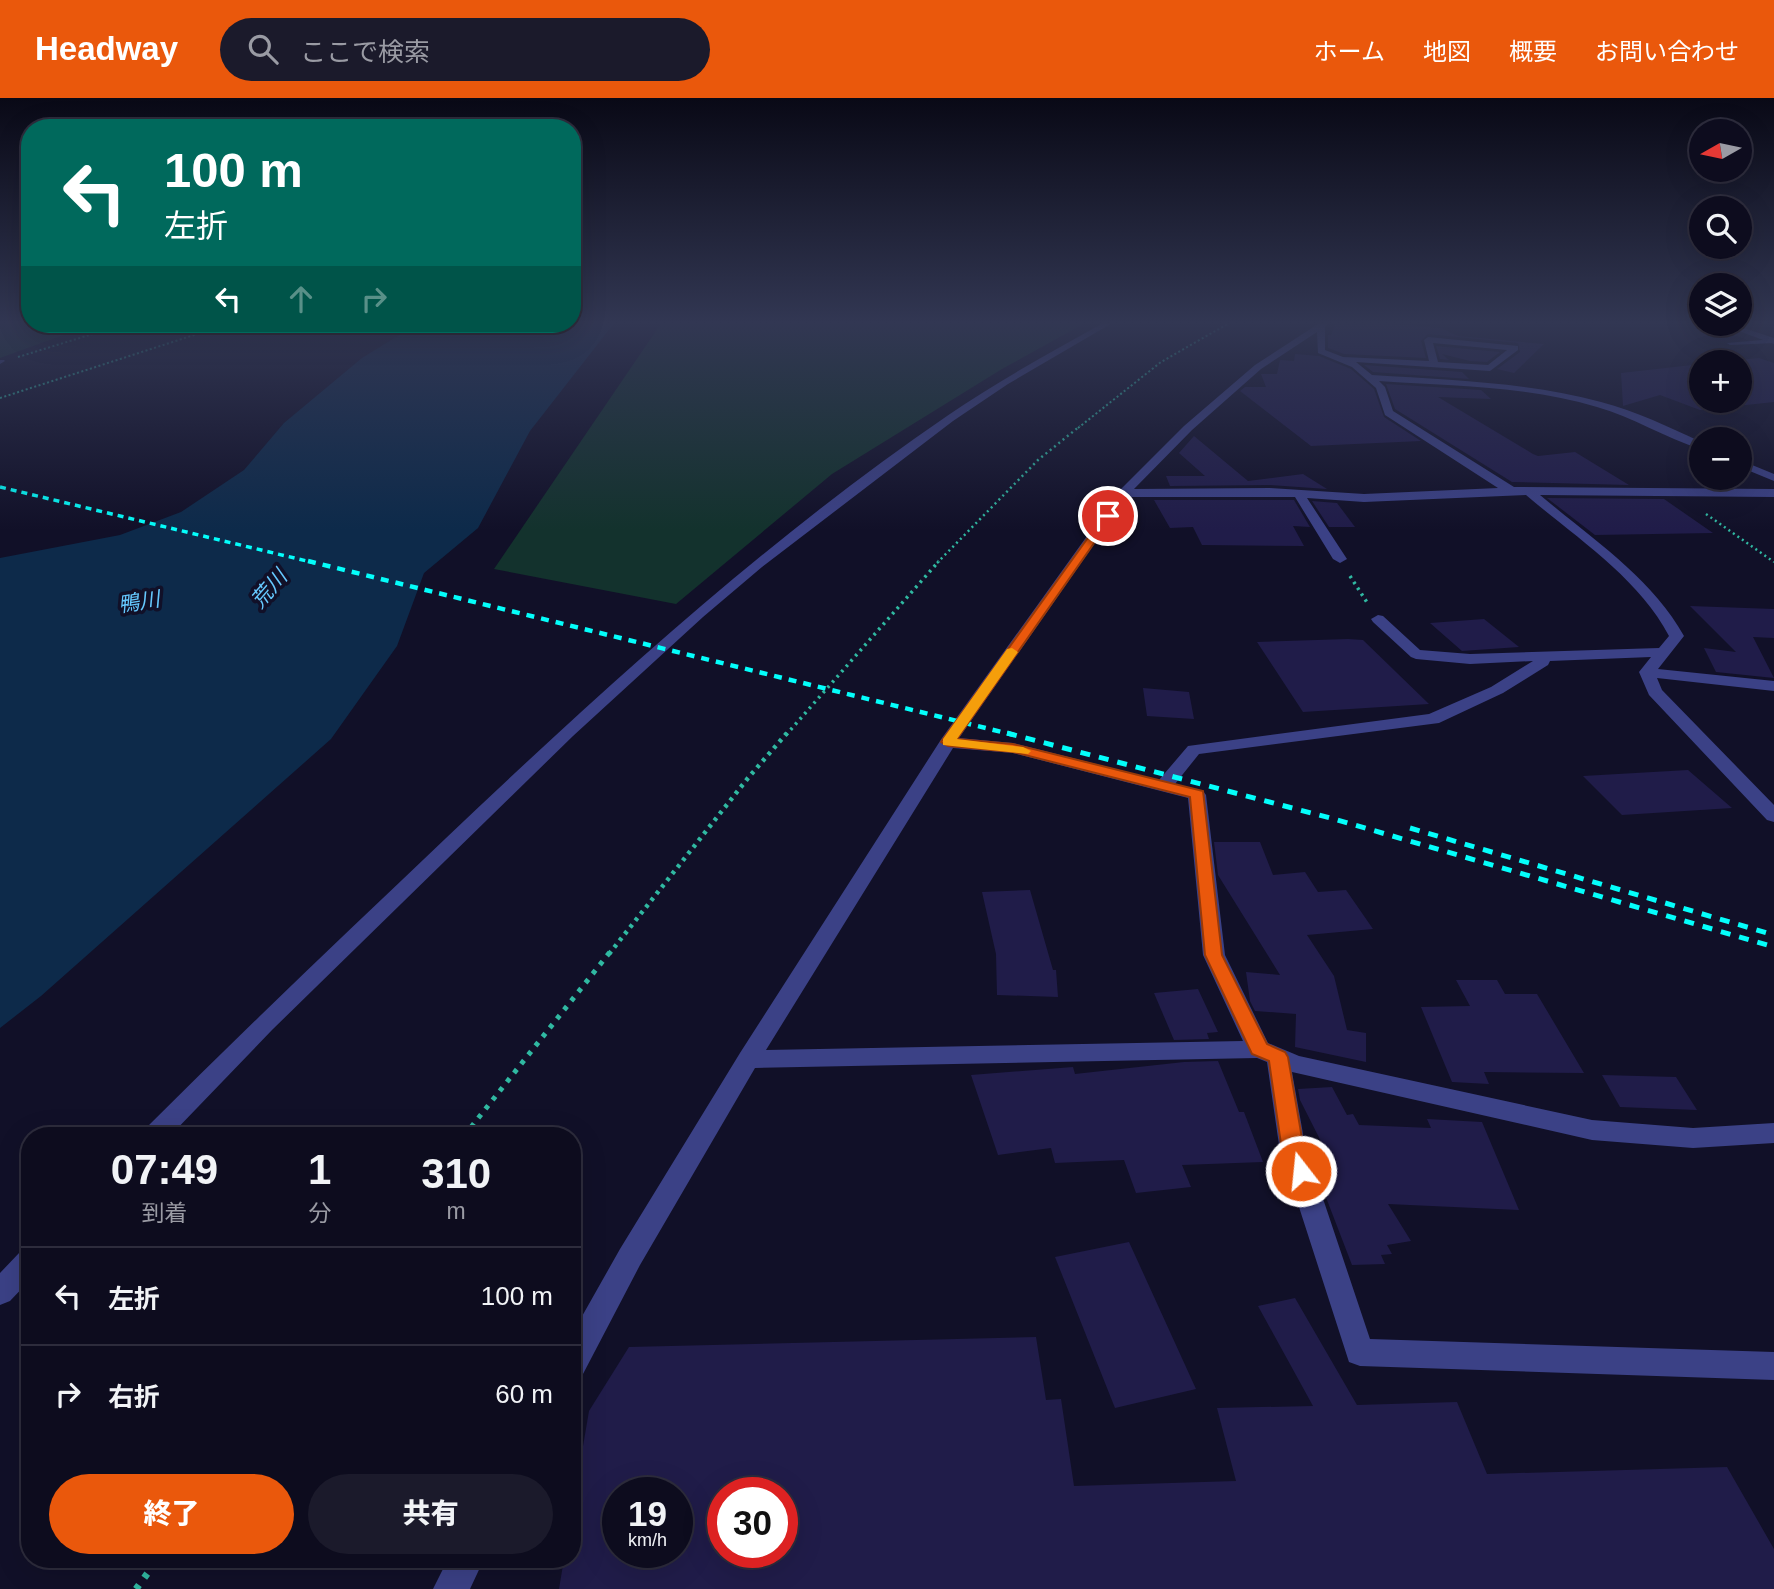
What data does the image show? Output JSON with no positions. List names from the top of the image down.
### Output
{
  "water": ["荒川", "鴨川"],
  "north": "left",
  "page": {
    "header": "Headway",
    "search": "ここで検索",
    "nav": [
      "ホーム",
      "地図",
      "概要",
      "お問い合わせ"
    ],
    "map_buttons": ["+", "−"],
    "turn": ["100 m", "左折"],
    "eta": [
      "07:49",
      "到着",
      "1",
      "分",
      "310",
      "m"
    ],
    "list": [
      {
        "name": "左折",
        "value": "100 m"
      },
      {
        "name": "右折",
        "value": "60 m"
      }
    ],
    "buttons": ["終了", "共有"],
    "speed": "19 km/h",
    "limit": "30"
  }
}
